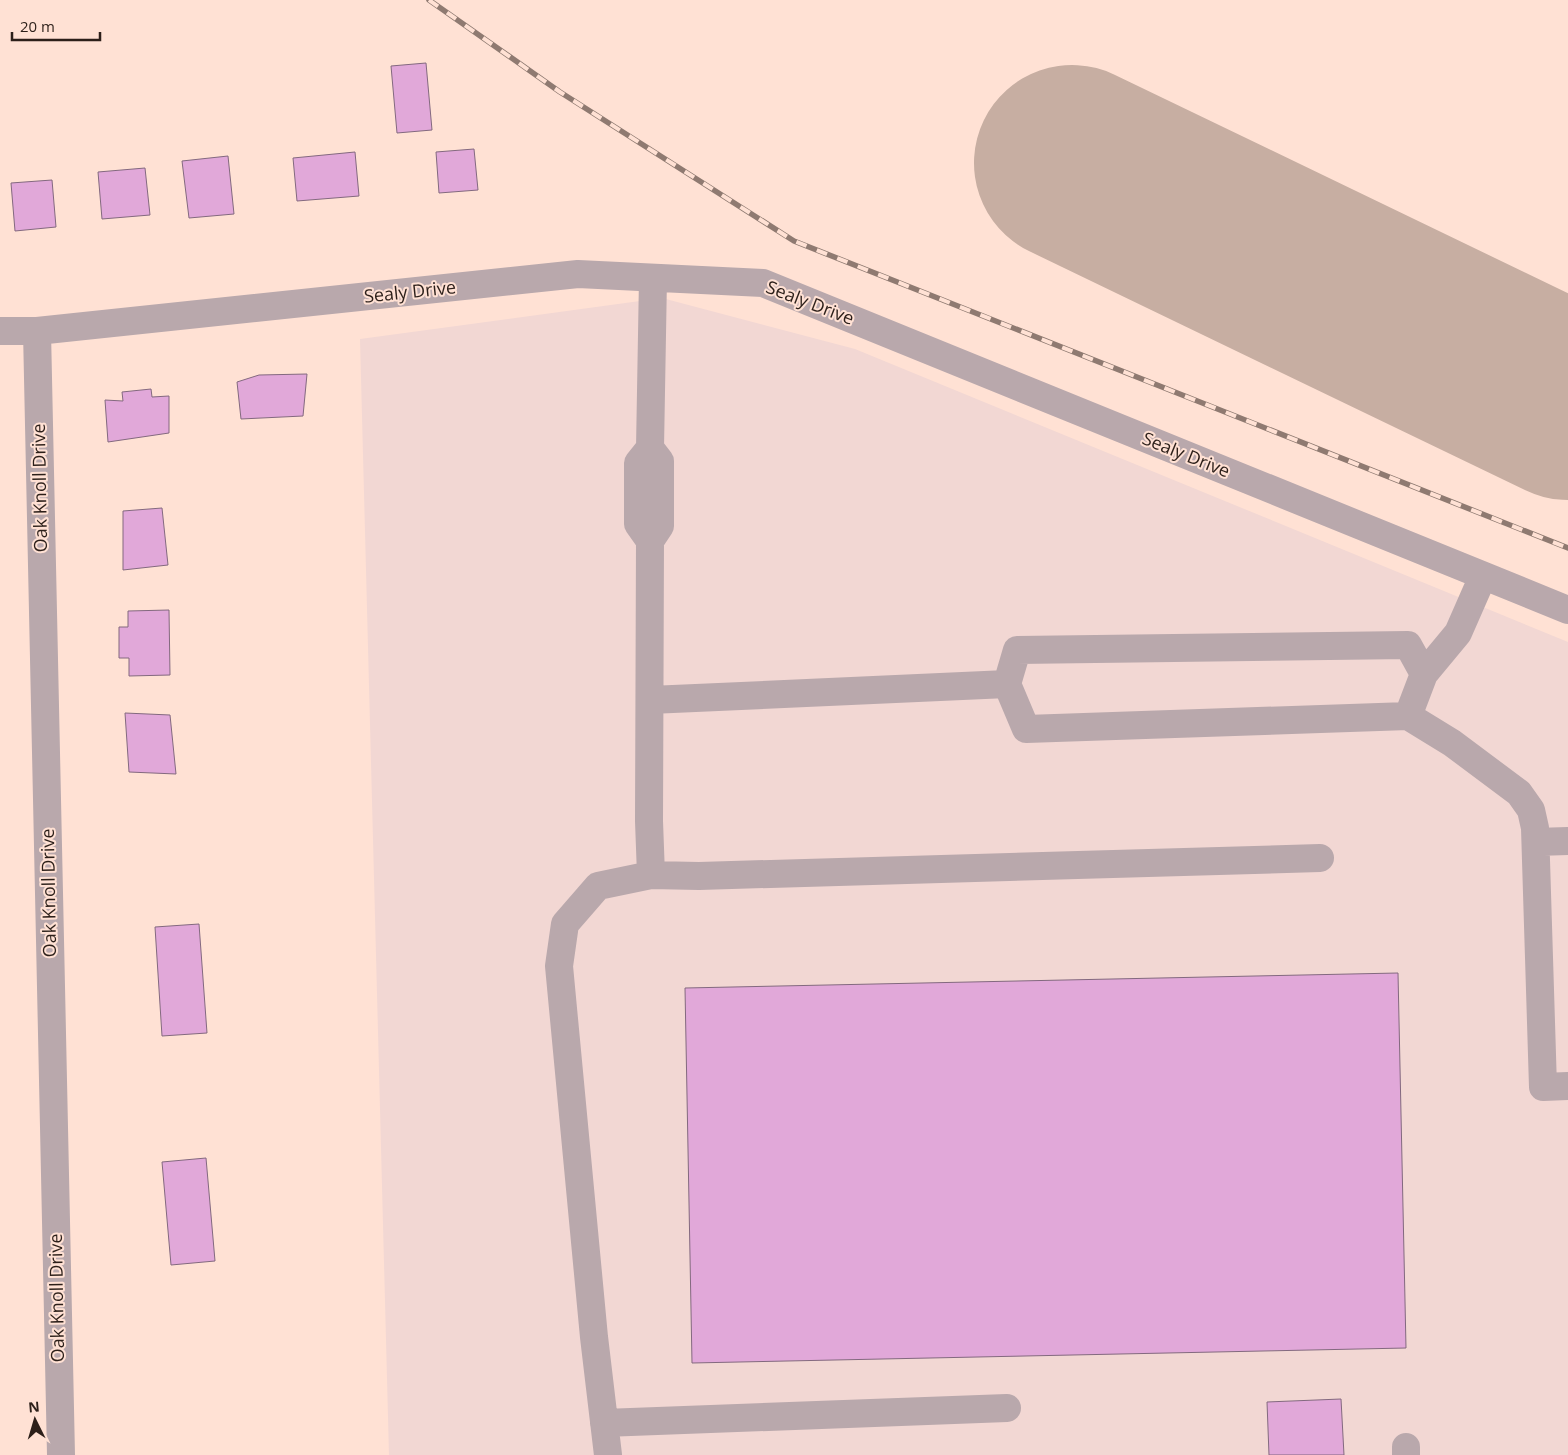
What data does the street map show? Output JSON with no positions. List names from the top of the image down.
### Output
{
  "streets": {
    "street": ["Sealy Drive", "Oak Knoll Drive"]
  },
  "crossings": [
    ["Sealy Drive", "Oak Knoll Drive"]
  ],
  "scale_bar": "20 m",
  "north": "top"
}
